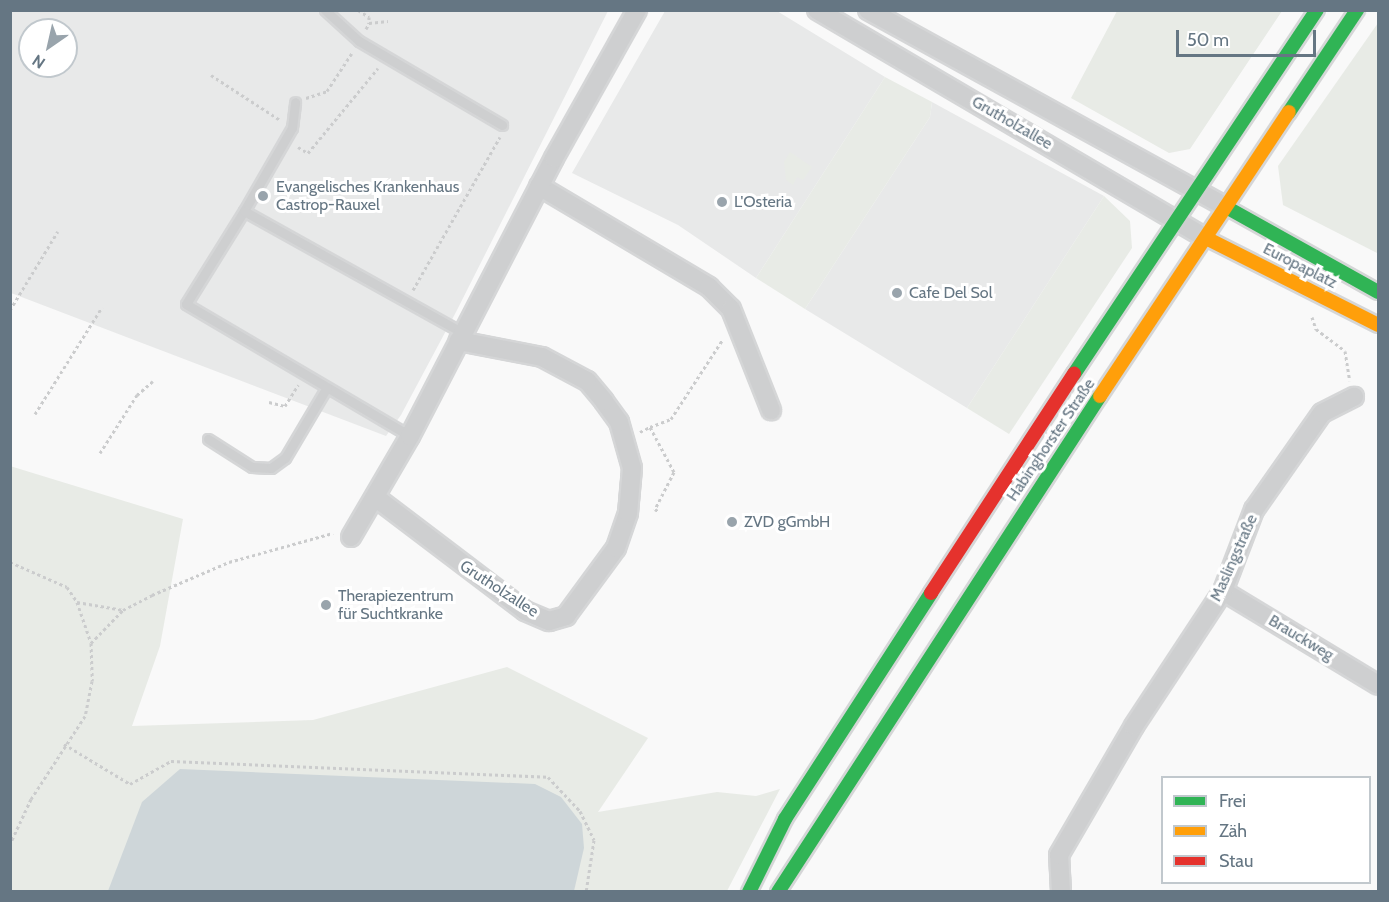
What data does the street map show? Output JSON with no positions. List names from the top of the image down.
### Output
{
  "streets": {
    "main road": ["Europaplatz", "Habinghorster Straße"],
    "street": ["Grutholzallee", "Maslingstraße", "Brauckweg"]
  },
  "crossings": [
    ["Grutholzallee", "Europaplatz"],
    ["Grutholzallee", "Habinghorster Straße"],
    ["Europaplatz", "Habinghorster Straße"],
    ["Maslingstraße", "Brauckweg"]
  ],
  "places": [
    "Evangelisches Krankenhaus Castrop-Rauxel",
    "L'Osteria",
    "Cafe Del Sol",
    "ZVD gGmbH",
    "Therapiezentrum für Suchtkranke"
  ],
  "legend": ["Frei", "Zäh", "Stau"],
  "scale_bar": "50 m",
  "north": "bottom left"
}
